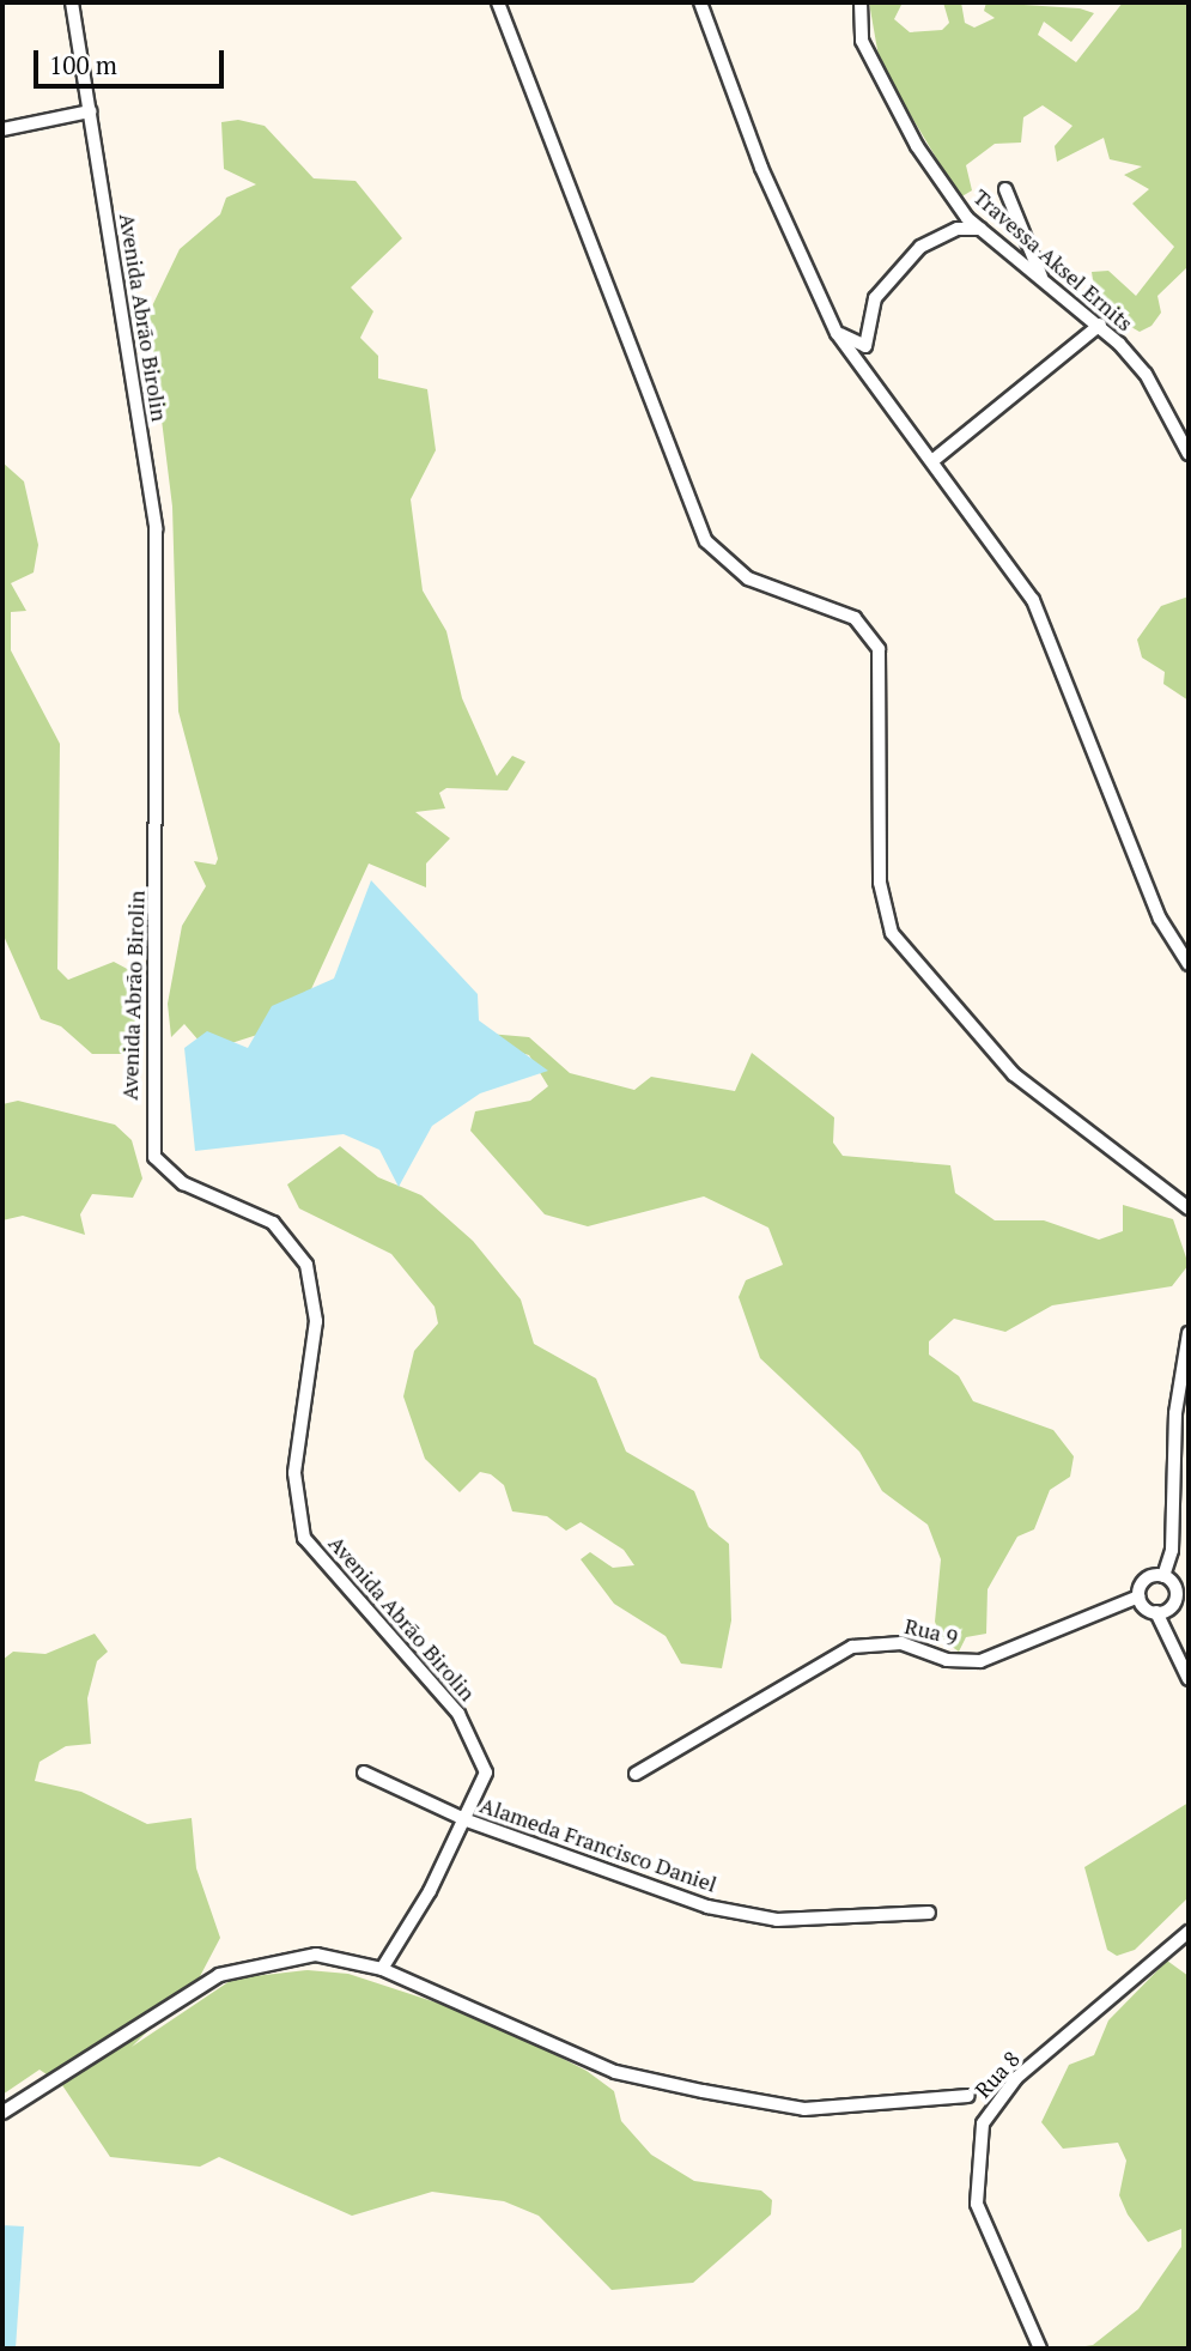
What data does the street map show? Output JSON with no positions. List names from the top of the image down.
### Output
{
  "streets": {
    "street": [
      "Travessa Aksel Ernits",
      "Avenida Abrão Birolin",
      "Rua 9",
      "Alameda Francisco Daniel",
      "Rua 8"
    ]
  },
  "crossings": [
    ["Avenida Abrão Birolin", "Alameda Francisco Daniel"]
  ],
  "scale_bar": "100 m"
}
